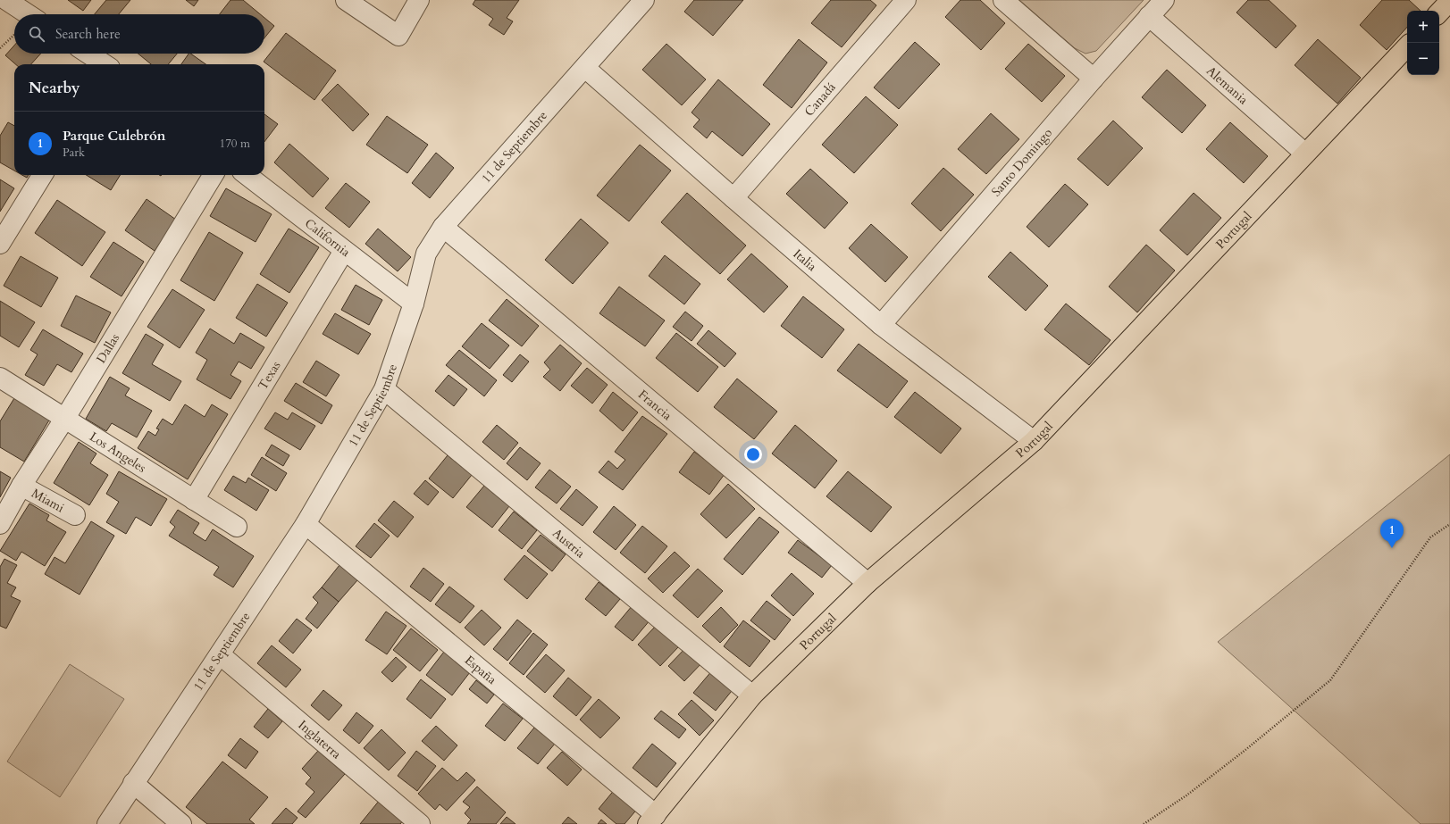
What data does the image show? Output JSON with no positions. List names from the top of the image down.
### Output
{
  "streets": {
    "main road": ["Portugal"],
    "street": [
      "Alemania",
      "Canadá",
      "11 de Septiembre",
      "Santo Domingo",
      "California",
      "Italia",
      "Dallas",
      "Texas",
      "Francia",
      "Los Angeles",
      "Miami",
      "Austria",
      "España",
      "Inglaterra"
    ]
  },
  "crossings": [
    ["Alemania", "Santo Domingo"],
    ["Alemania", "Portugal"],
    ["Canadá", "Italia"],
    ["11 de Septiembre", "California"],
    ["11 de Septiembre", "Italia"],
    ["11 de Septiembre", "Francia"],
    ["11 de Septiembre", "Austria"],
    ["11 de Septiembre", "España"],
    ["11 de Septiembre", "Inglaterra"],
    ["Santo Domingo", "Italia"],
    ["Portugal", "Italia"],
    ["Portugal", "Francia"],
    ["Portugal", "Austria"],
    ["Portugal", "España"],
    ["California", "Texas"],
    ["Dallas", "Los Angeles"],
    ["Dallas", "Miami"],
    ["Texas", "Los Angeles"]
  ],
  "page": {
    "map_buttons": ["+", "−"],
    "search": "Search here",
    "heading": "Nearby",
    "list": [
      {
        "mark": "1",
        "name": "Parque Culebrón",
        "note": "Park",
        "value": "170 m"
      }
    ],
    "pins": "1"
  }
}
